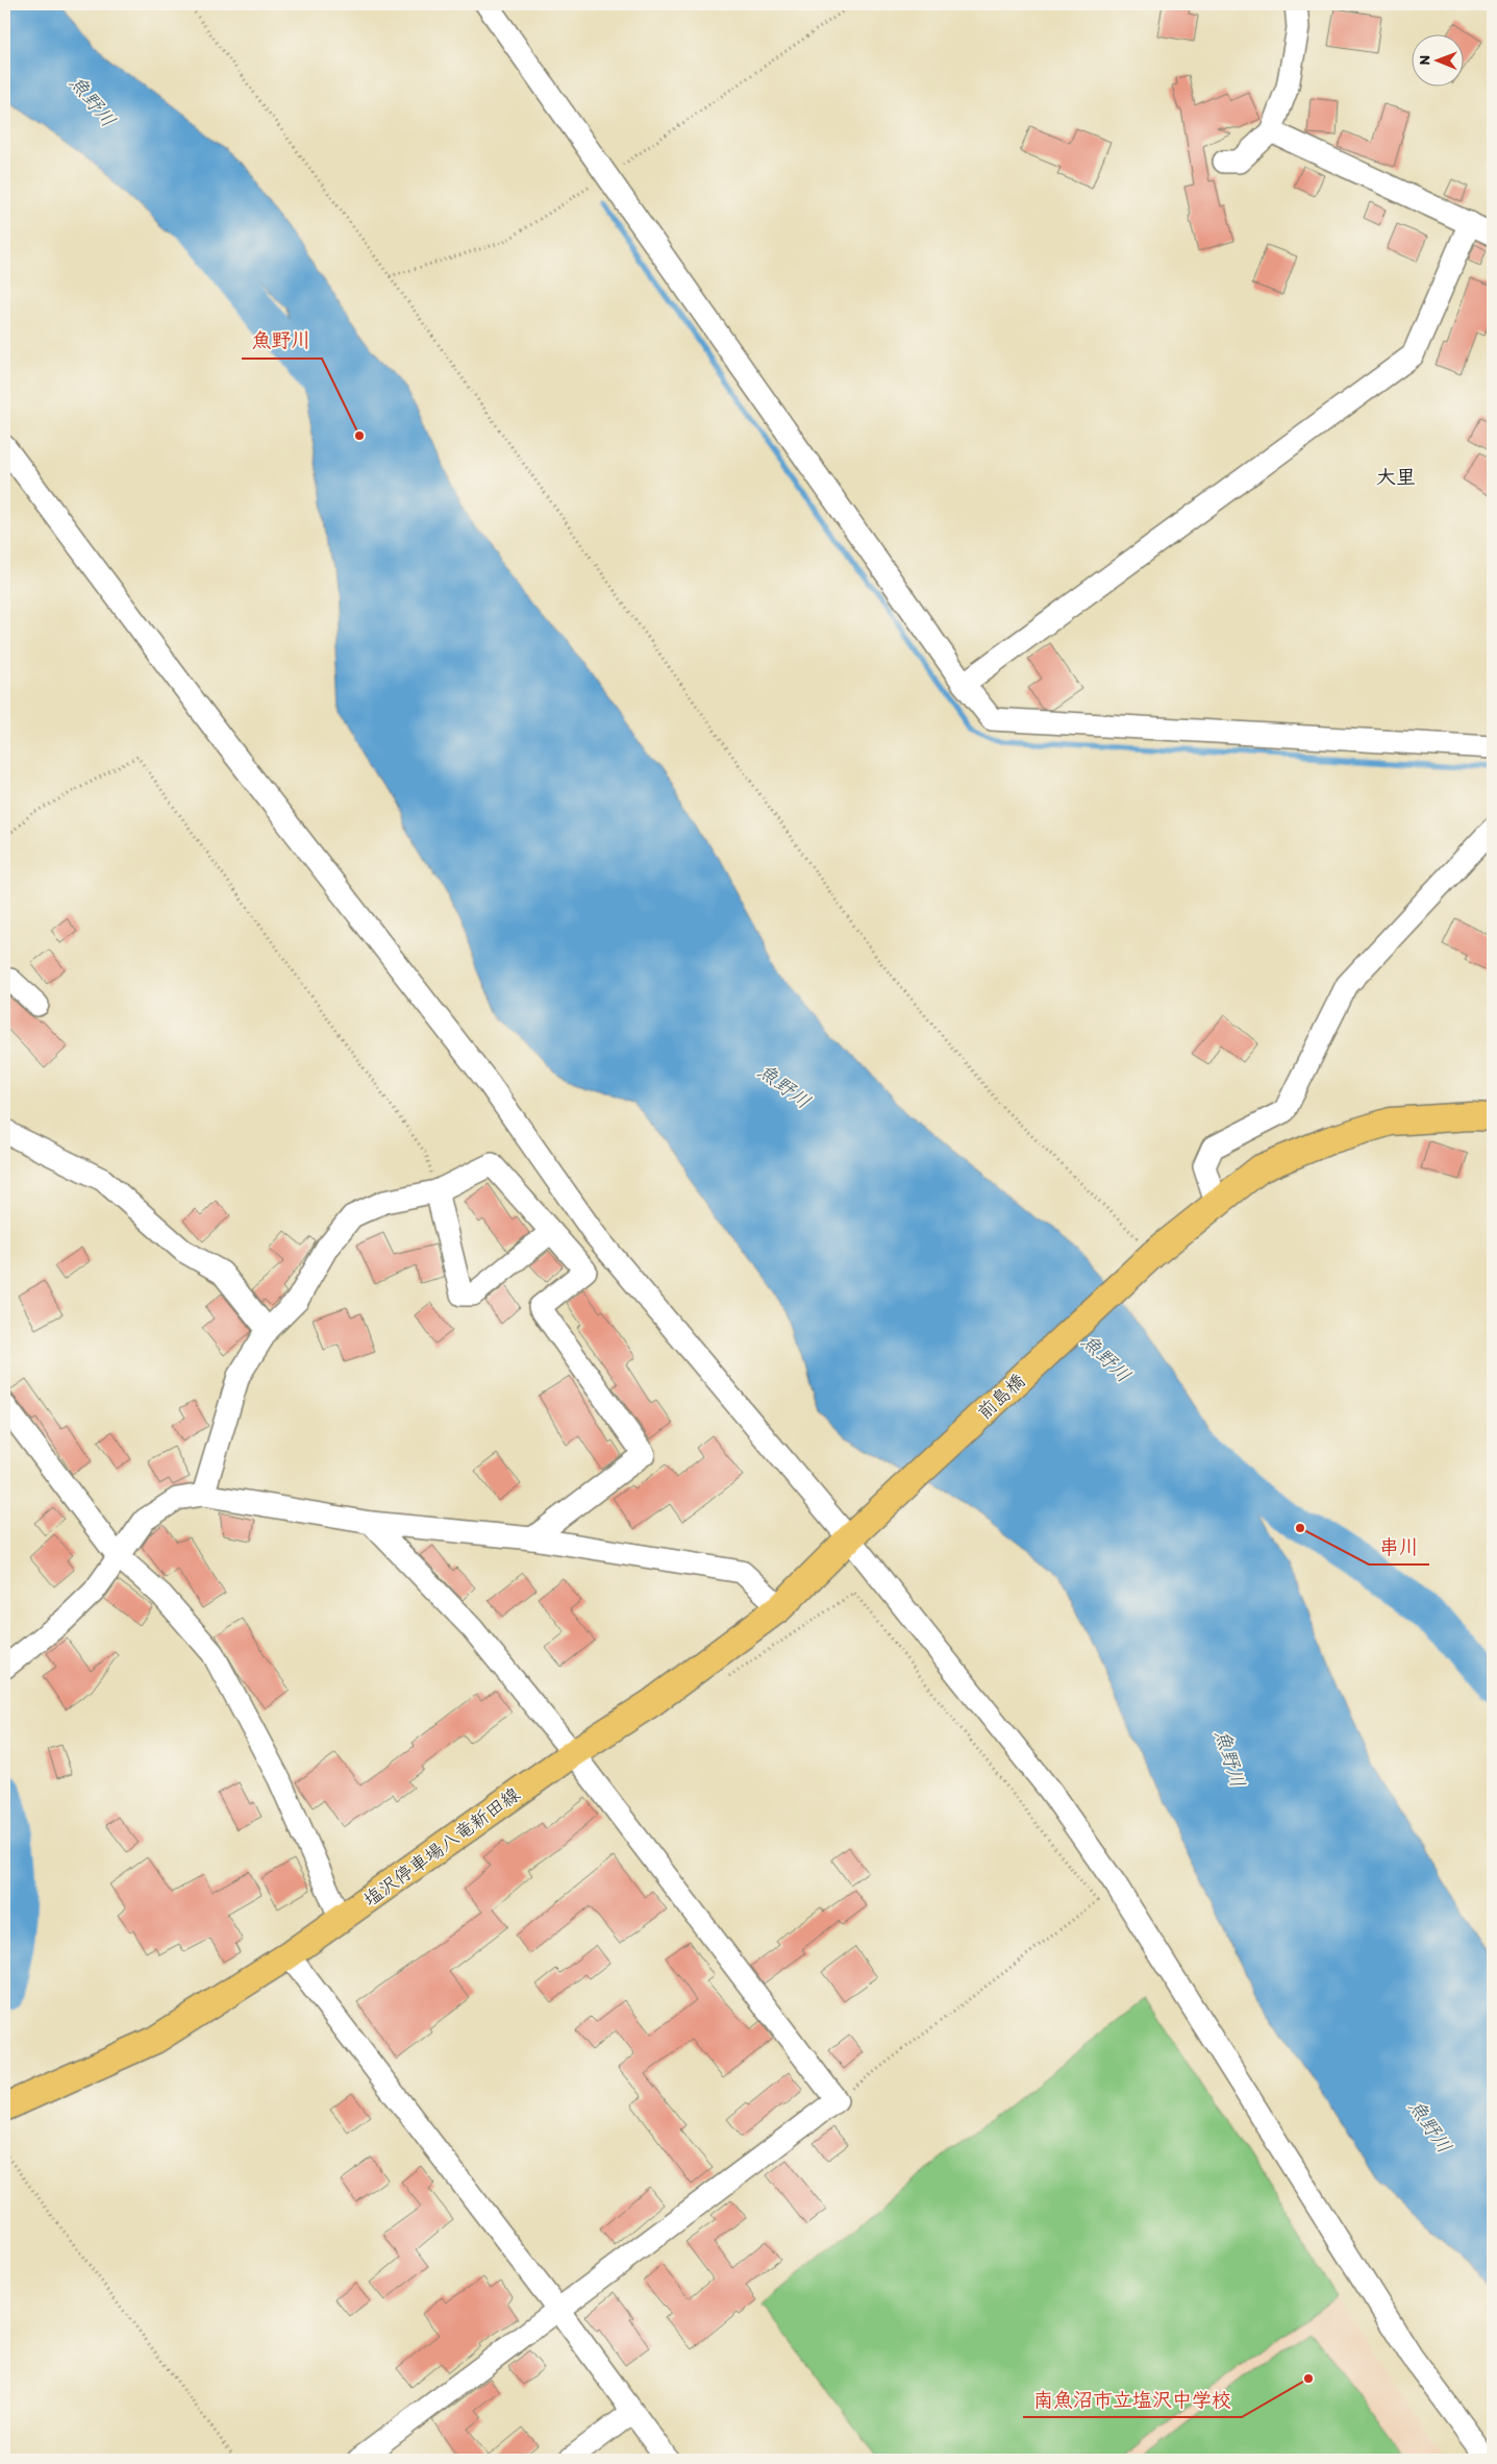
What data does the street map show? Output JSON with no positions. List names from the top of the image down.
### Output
{
  "streets": {
    "main road": ["前島橋", "塩沢停車場八竜新田線"]
  },
  "crossings": [
    ["前島橋", "塩沢停車場八竜新田線"]
  ],
  "districts": ["大里"],
  "water": ["魚野川"],
  "places": ["魚野川", "串川", "南魚沼市立塩沢中学校"],
  "north": "left"
}
